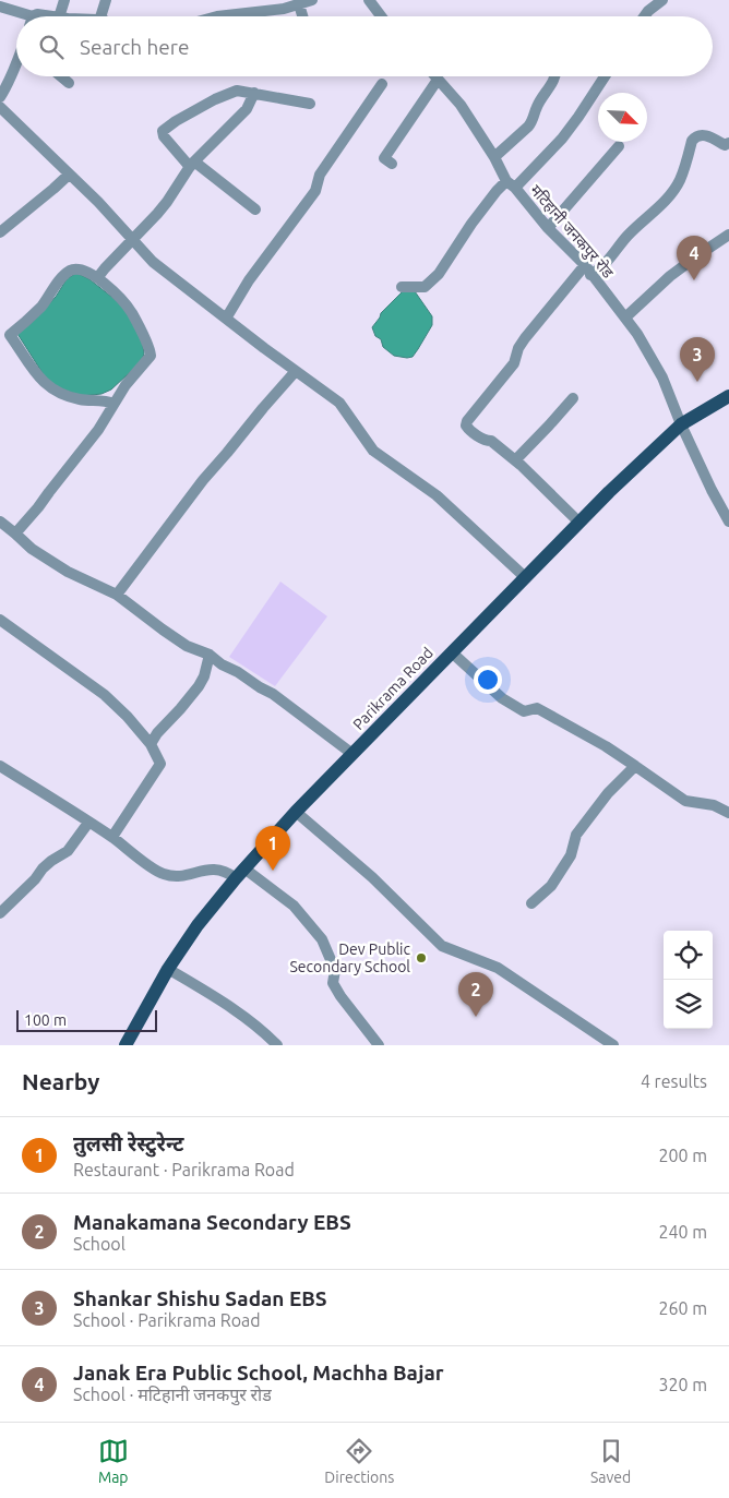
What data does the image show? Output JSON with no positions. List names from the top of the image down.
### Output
{
  "streets": {
    "main road": ["Parikrama Road"],
    "street": ["मटिहानी जनकपुर रोड"]
  },
  "crossings": [
    ["मटिहानी जनकपुर रोड", "Parikrama Road"]
  ],
  "places": ["Dev Public Secondary School"],
  "scale_bar": "100 m",
  "north": "bottom right",
  "page": {
    "search": "Search here",
    "pins": [
      "4",
      "3",
      "1",
      "2"
    ],
    "scale": "100 m",
    "heading": ["Nearby", "4 results"],
    "list": [
      {
        "mark": "1",
        "name": "तुलसी रेस्टुरेन्ट",
        "note": "Restaurant · Parikrama Road",
        "value": "200 m"
      },
      {
        "mark": "2",
        "name": "Manakamana Secondary EBS",
        "note": "School",
        "value": "240 m"
      },
      {
        "mark": "3",
        "name": "Shankar Shishu Sadan EBS",
        "note": "School · Parikrama Road",
        "value": "260 m"
      },
      {
        "mark": "4",
        "name": "Janak Era Public School, Machha Bajar",
        "note": "School · मटिहानी जनकपुर रोड",
        "value": "320 m"
      }
    ],
    "nav": ["Map", "Directions", "Saved"]
  }
}
